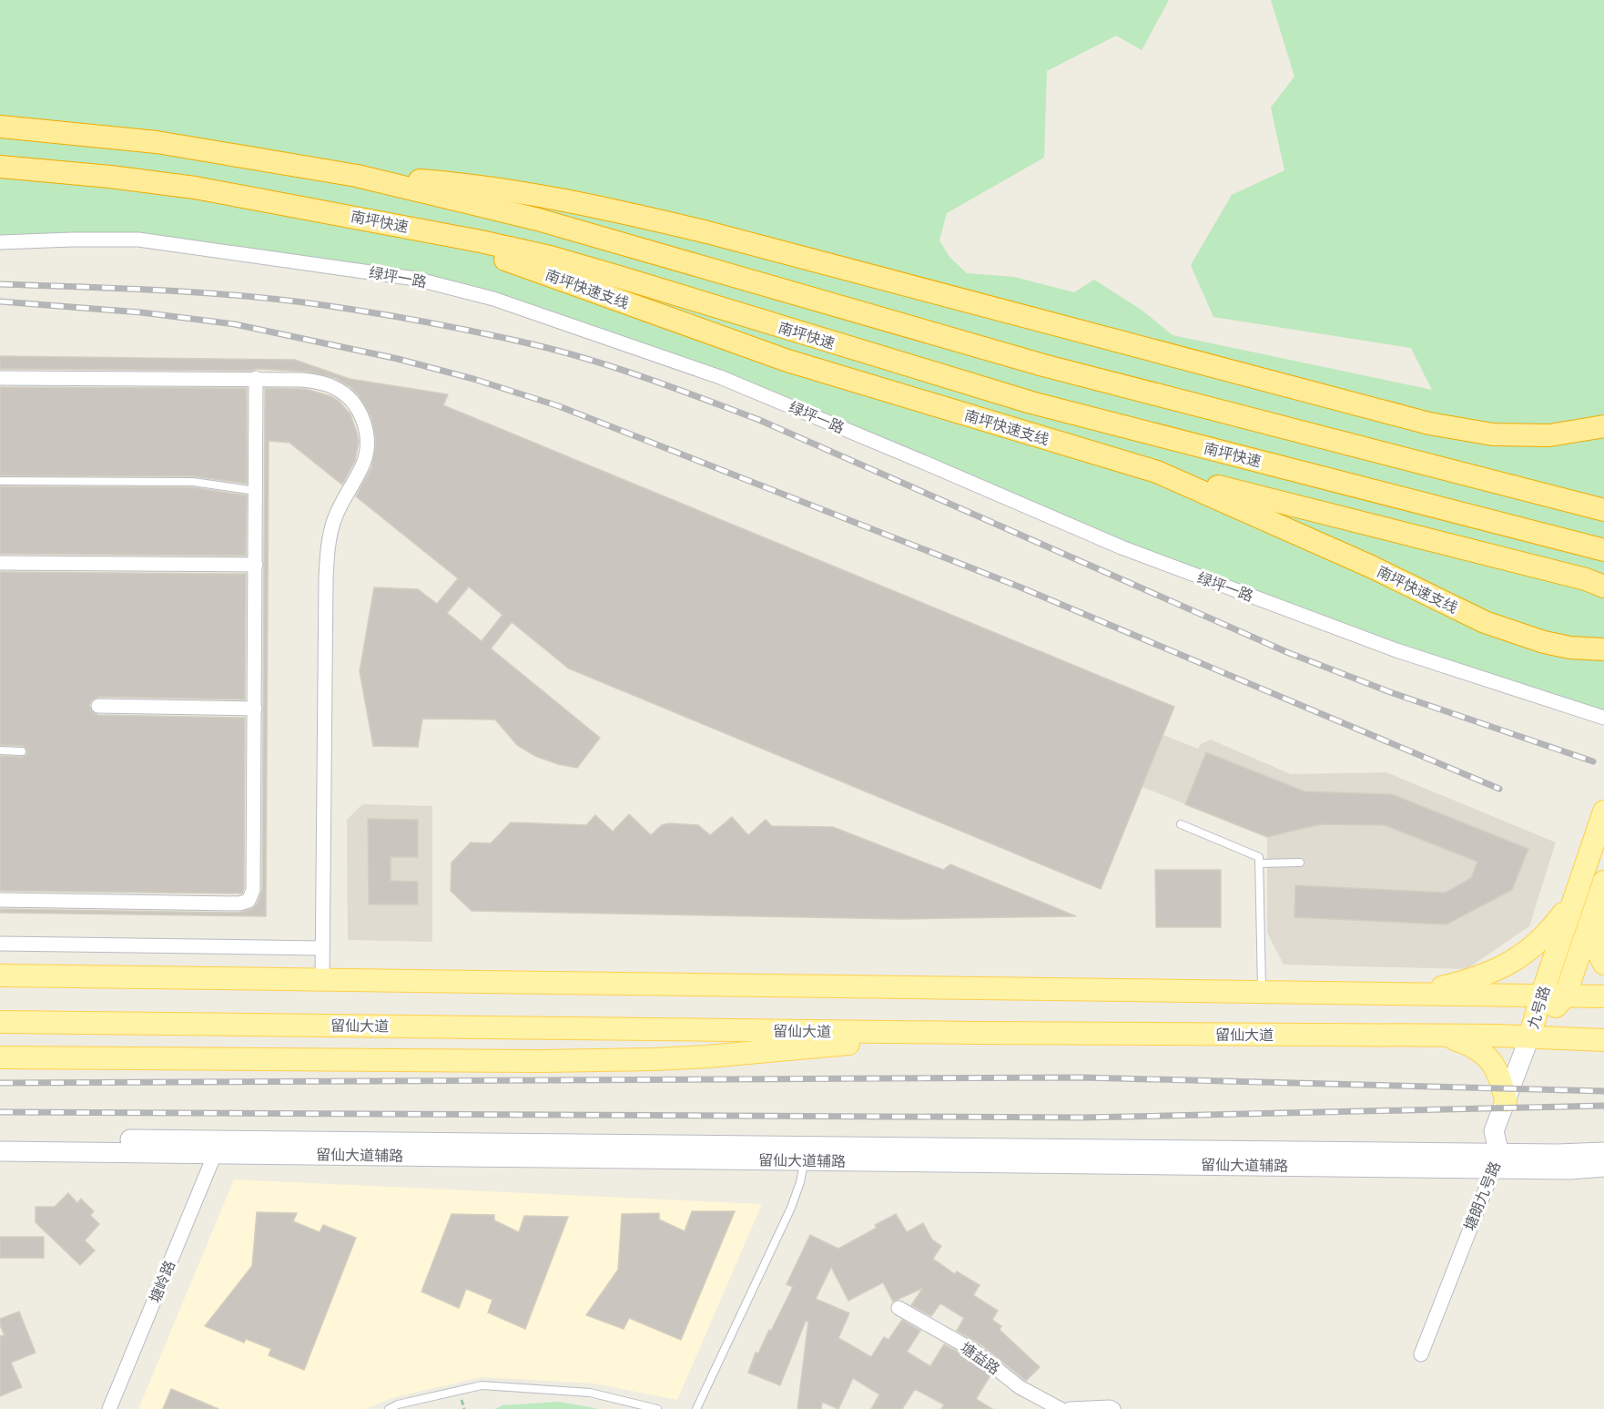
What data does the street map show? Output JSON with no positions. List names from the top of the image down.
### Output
{
  "streets": {
    "highway": ["南坪快速", "南坪快速支线"],
    "main road": [
      "九号路",
      "留仙大道",
      "留仙大道辅路",
      "塘朗九号路"
    ],
    "street": ["绿坪一路", "塘岭路", "塘益路"]
  },
  "crossings": [
    ["南坪快速", "南坪快速支线"],
    ["九号路", "留仙大道"],
    ["九号路", "塘朗九号路"],
    ["留仙大道", "塘朗九号路"],
    ["留仙大道辅路", "塘朗九号路"],
    ["留仙大道辅路", "塘岭路"]
  ]
}
